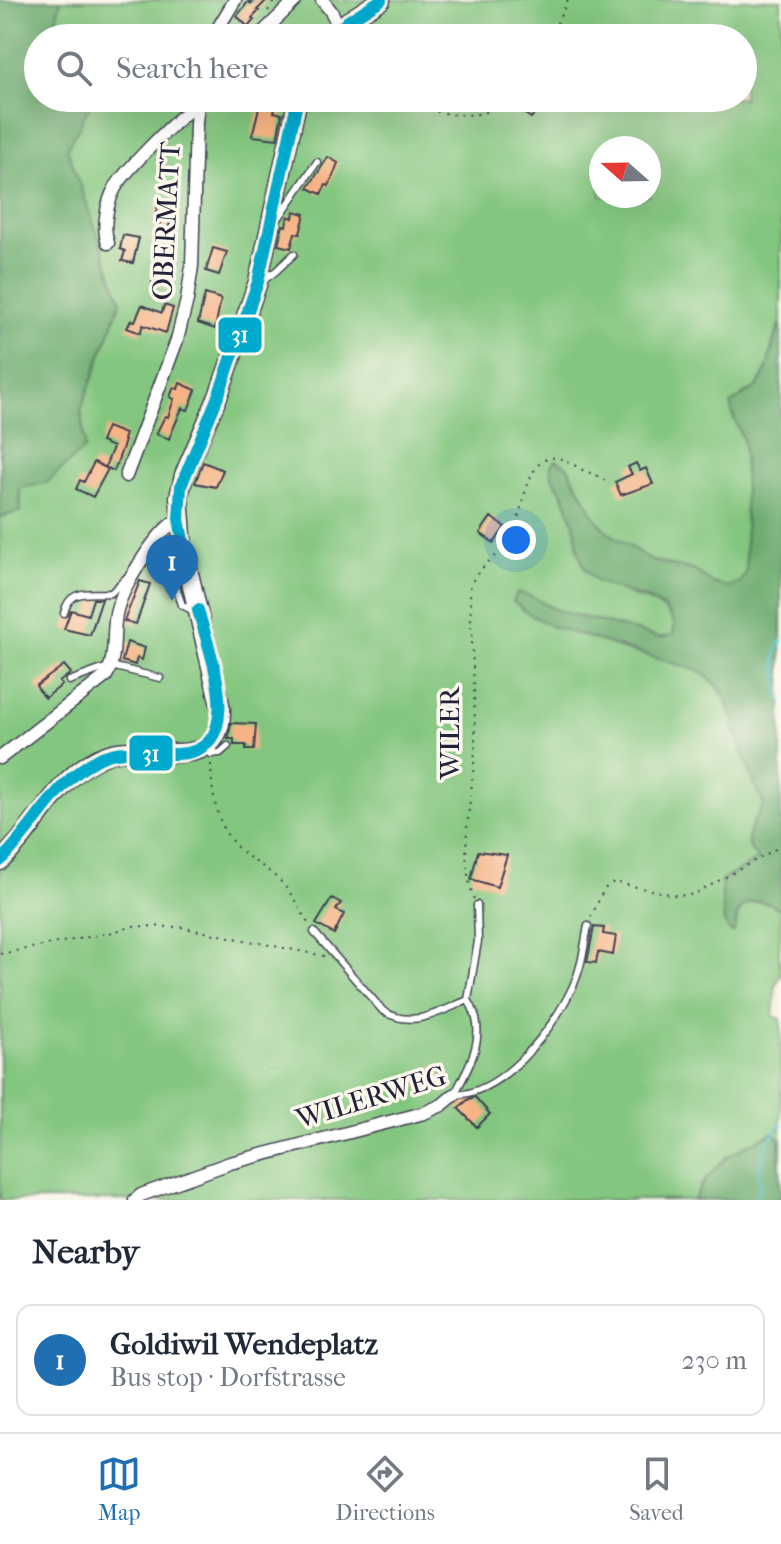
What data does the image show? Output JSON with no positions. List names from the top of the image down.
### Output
{
  "streets": {
    "street": ["OBERMATT", "WILERWEG"],
    "path": ["WILER"]
  },
  "lines": ["transit line 31"],
  "north": "left",
  "page": {
    "search": "Search here",
    "pins": "1",
    "heading": "Nearby",
    "list": [
      {
        "mark": "1",
        "name": "Goldiwil Wendeplatz",
        "note": "Bus stop · Dorfstrasse",
        "value": "230 m"
      }
    ],
    "nav": ["Map", "Directions", "Saved"]
  }
}
